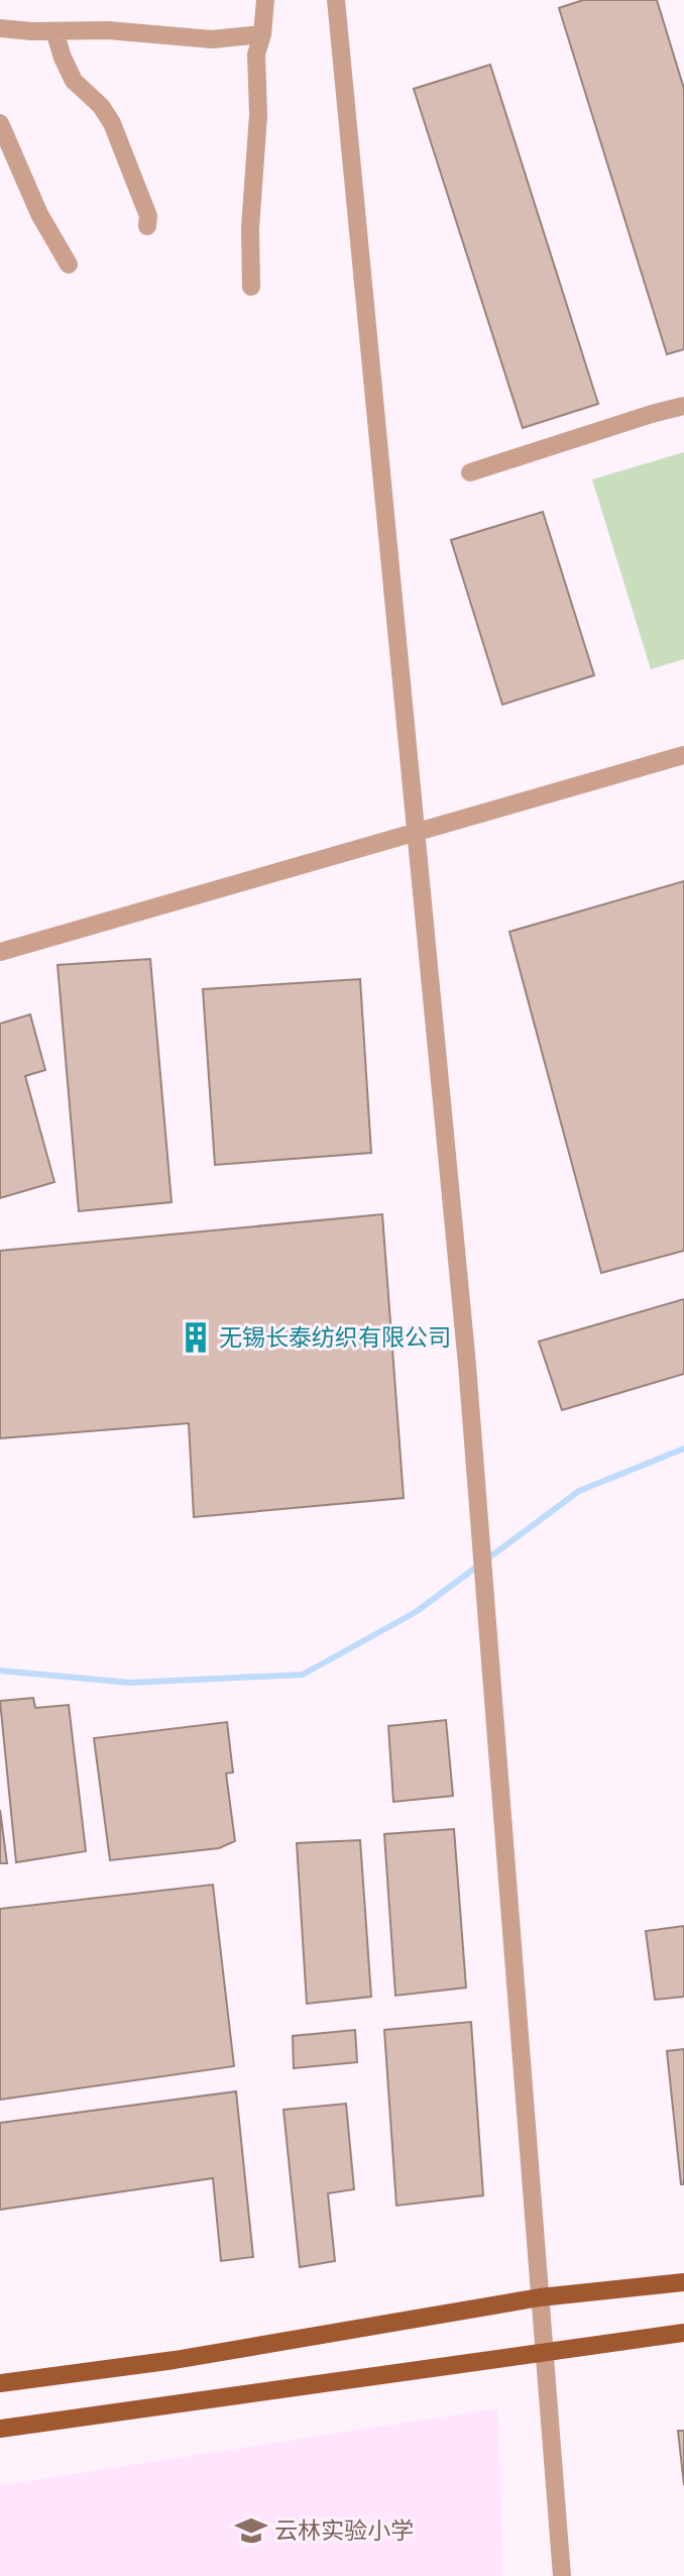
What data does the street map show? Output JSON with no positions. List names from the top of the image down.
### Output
{
  "places": {
    "building": ["无锡长泰纺织有限公司"],
    "school or university": ["云林实验小学"]
  }
}
